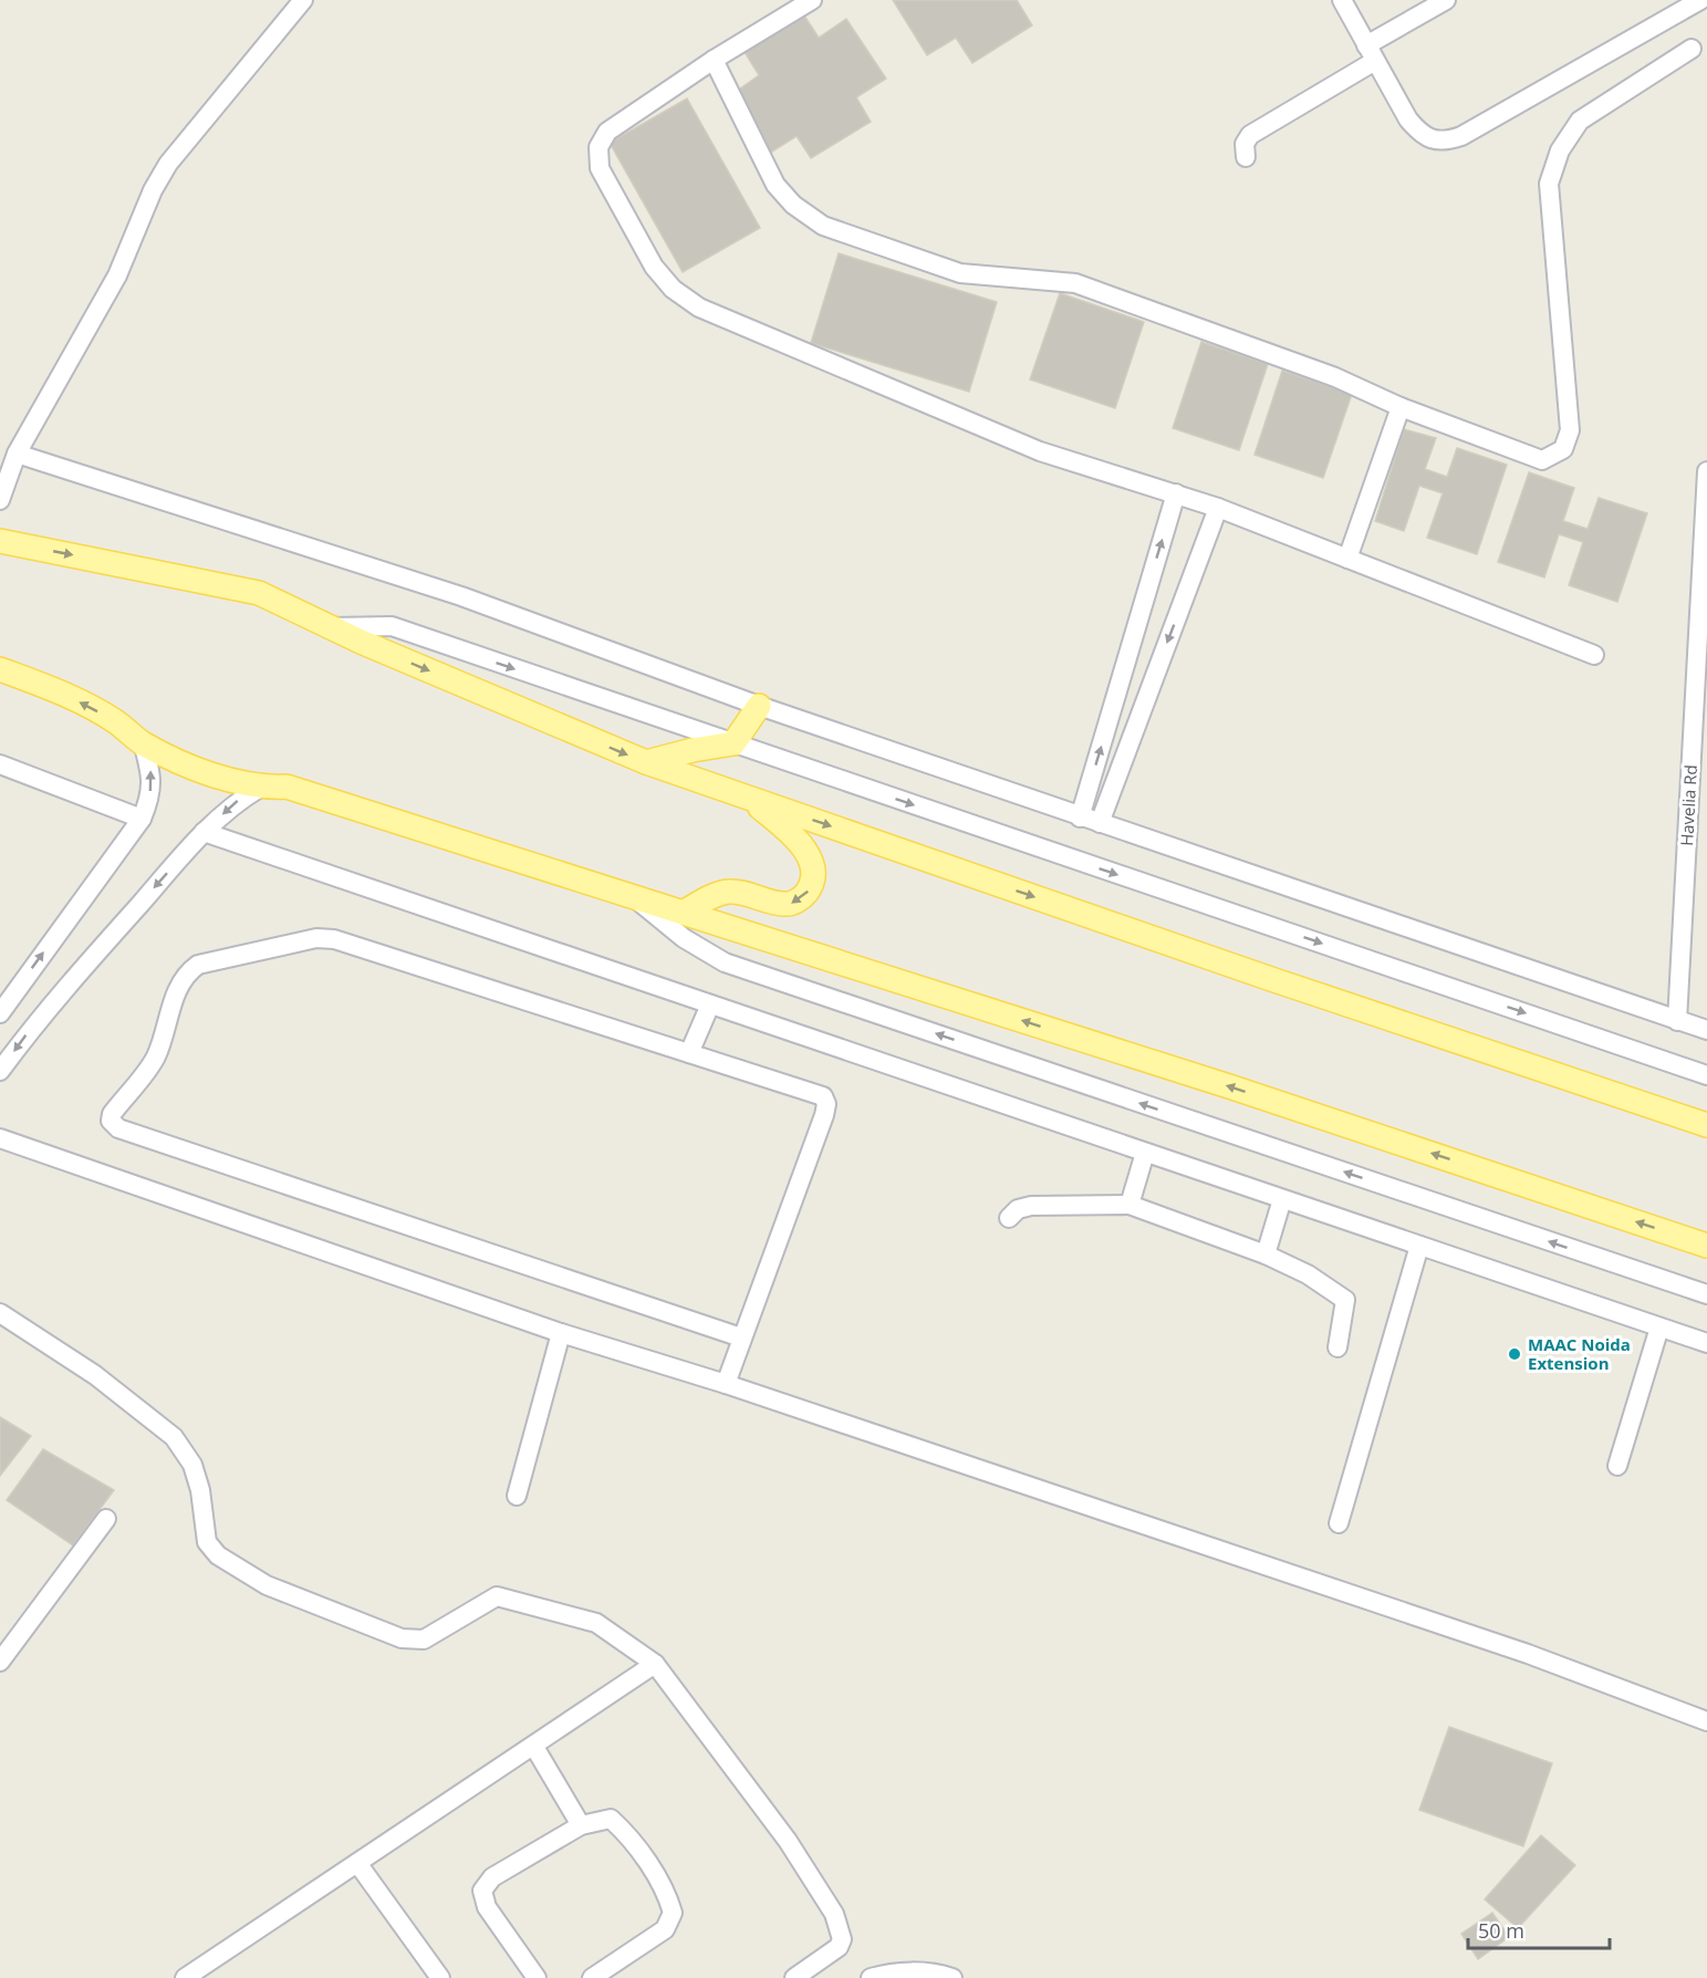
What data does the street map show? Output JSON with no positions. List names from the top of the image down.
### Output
{
  "streets": {
    "street": ["Havelia Rd"]
  },
  "places": ["MAAC Noida Extension"],
  "scale_bar": "50 m"
}
